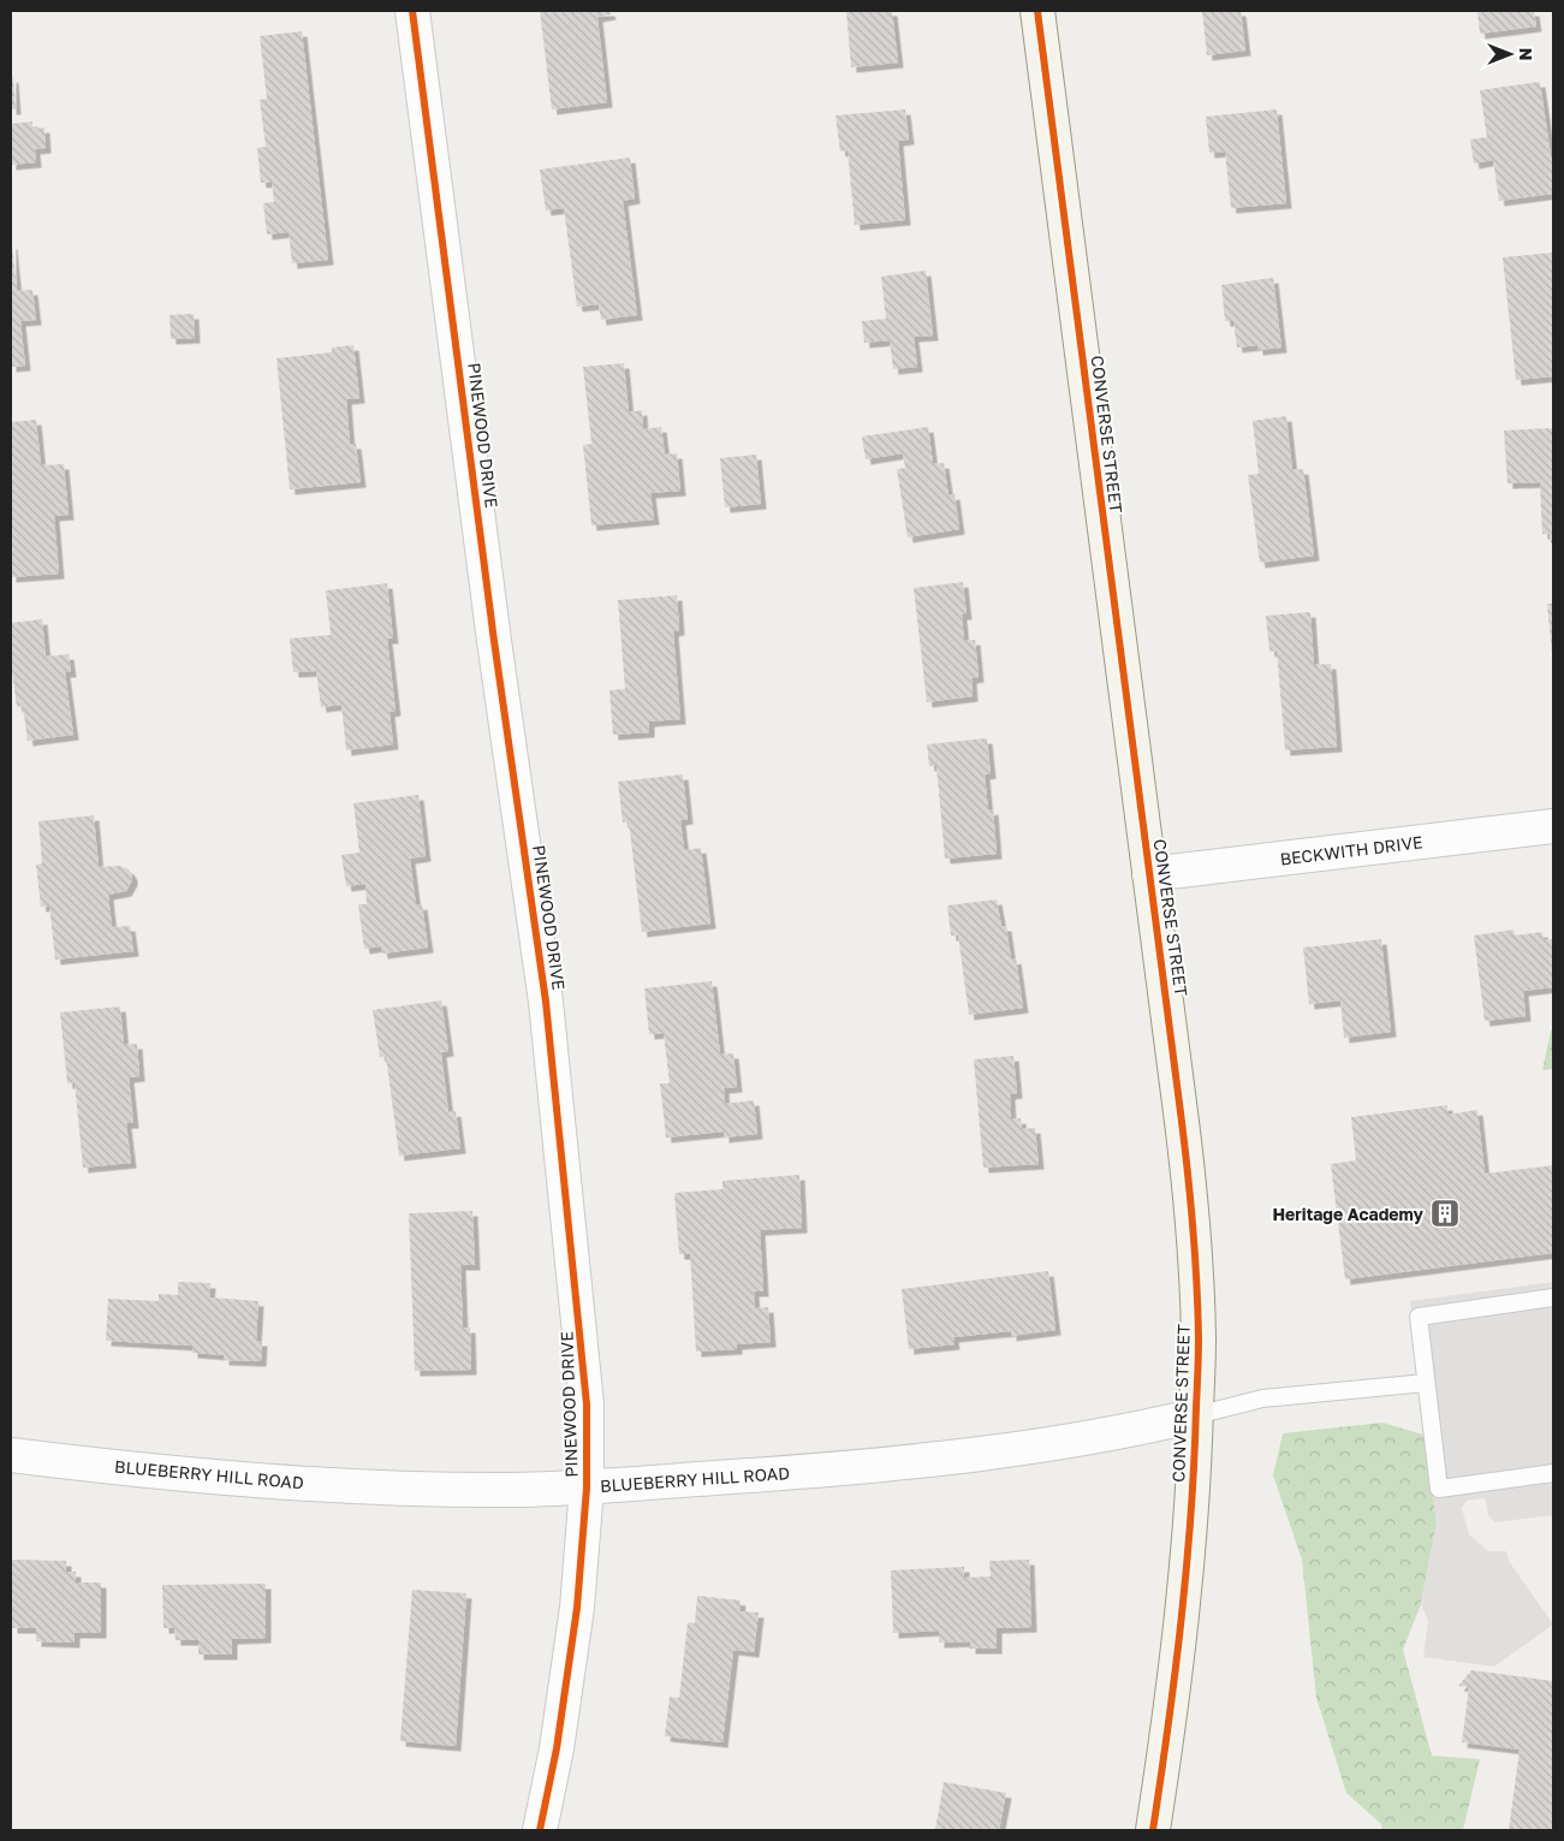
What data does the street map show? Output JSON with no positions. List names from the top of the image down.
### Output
{
  "streets": {
    "main road": ["CONVERSE STREET"],
    "street": ["PINEWOOD DRIVE", "BECKWITH DRIVE", "BLUEBERRY HILL ROAD"]
  },
  "crossings": [
    ["CONVERSE STREET", "BECKWITH DRIVE"],
    ["CONVERSE STREET", "BLUEBERRY HILL ROAD"],
    ["PINEWOOD DRIVE", "BLUEBERRY HILL ROAD"]
  ],
  "places": {
    "building": ["Heritage Academy"]
  },
  "north": "right"
}
